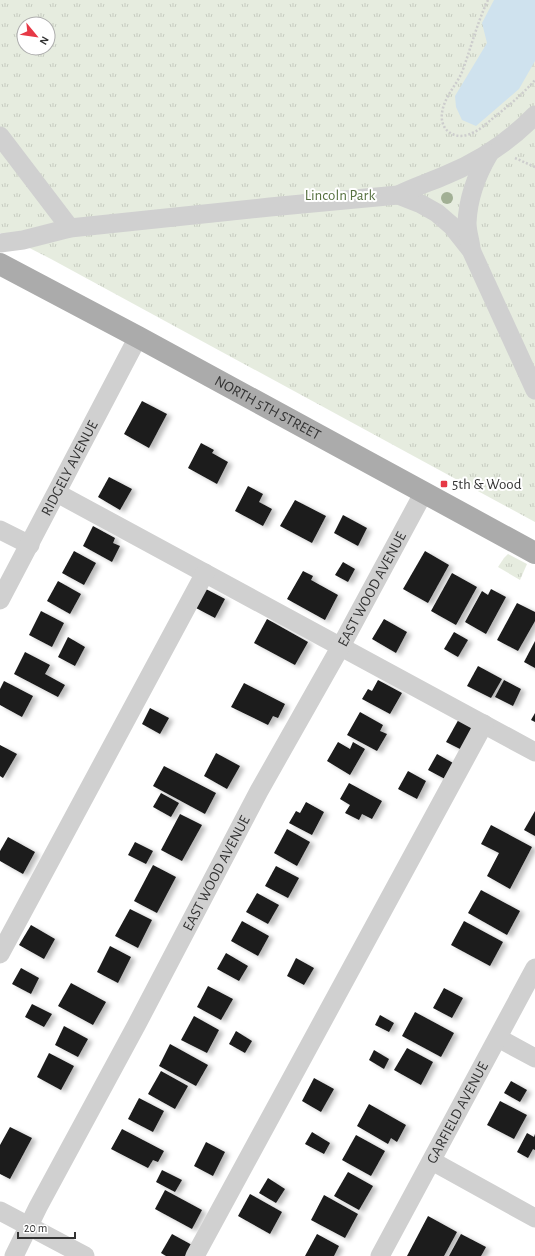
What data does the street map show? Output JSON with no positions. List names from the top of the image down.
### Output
{
  "streets": {
    "main road": ["NORTH 5TH STREET"],
    "street": ["RIDGELY AVENUE", "EAST WOOD AVENUE", "GARFIELD AVENUE"]
  },
  "crossings": [
    ["NORTH 5TH STREET", "RIDGELY AVENUE"],
    ["NORTH 5TH STREET", "EAST WOOD AVENUE"]
  ],
  "parks": ["Lincoln Park"],
  "places": {
    "transit": ["5th & Wood"]
  },
  "scale_bar": "20 m",
  "north": "bottom right"
}
